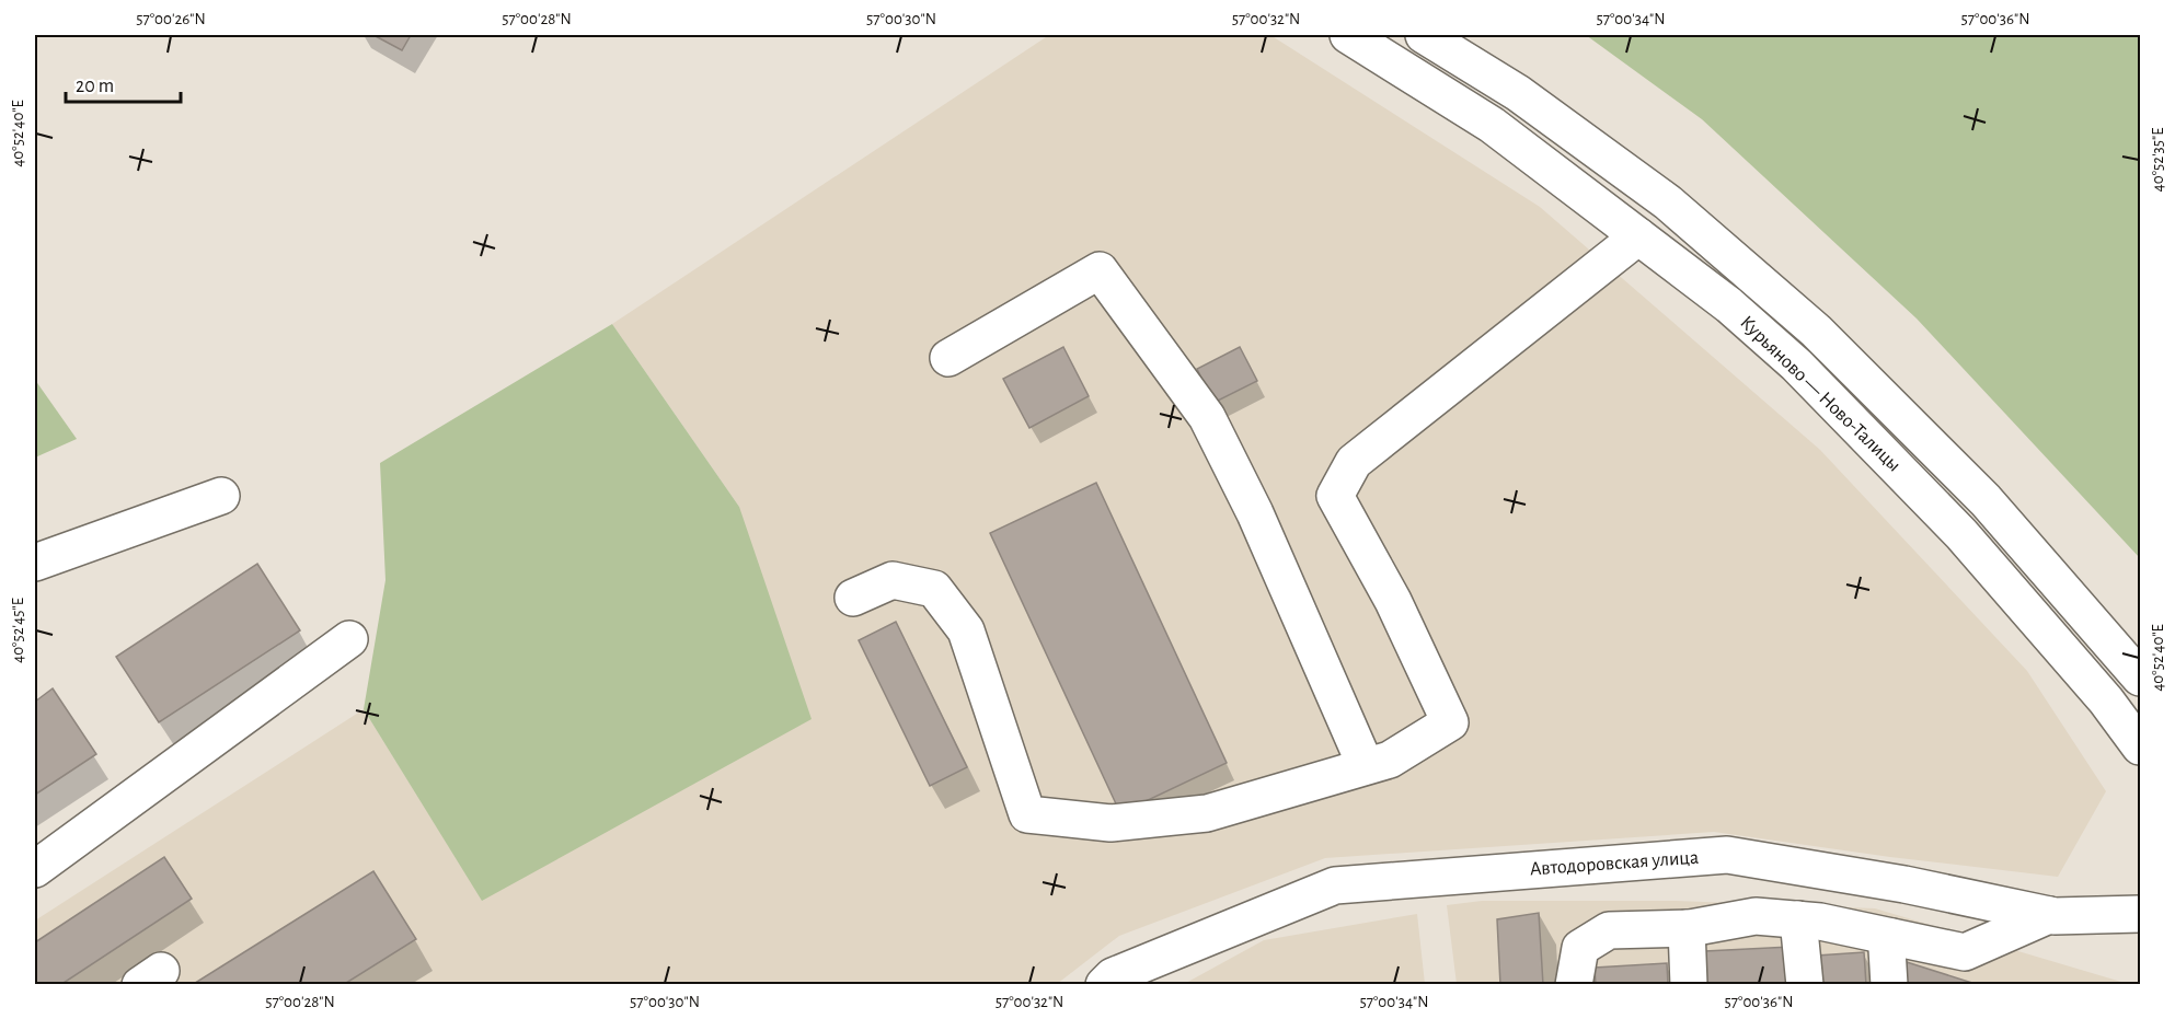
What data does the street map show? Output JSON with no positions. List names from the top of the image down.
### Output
{
  "streets": {
    "main road": ["Курьяново — Ново-Талицы", "Автодоровская улица"]
  },
  "scale_bar": "20 m",
  "coordinates": [
    "57°00'26\"N",
    "57°00'28\"N",
    "57°00'30\"N",
    "57°00'32\"N",
    "57°00'34\"N",
    "57°00'36\"N",
    "40°52'40\"E",
    "40°52'35\"E",
    "40°52'45\"E"
  ]
}
